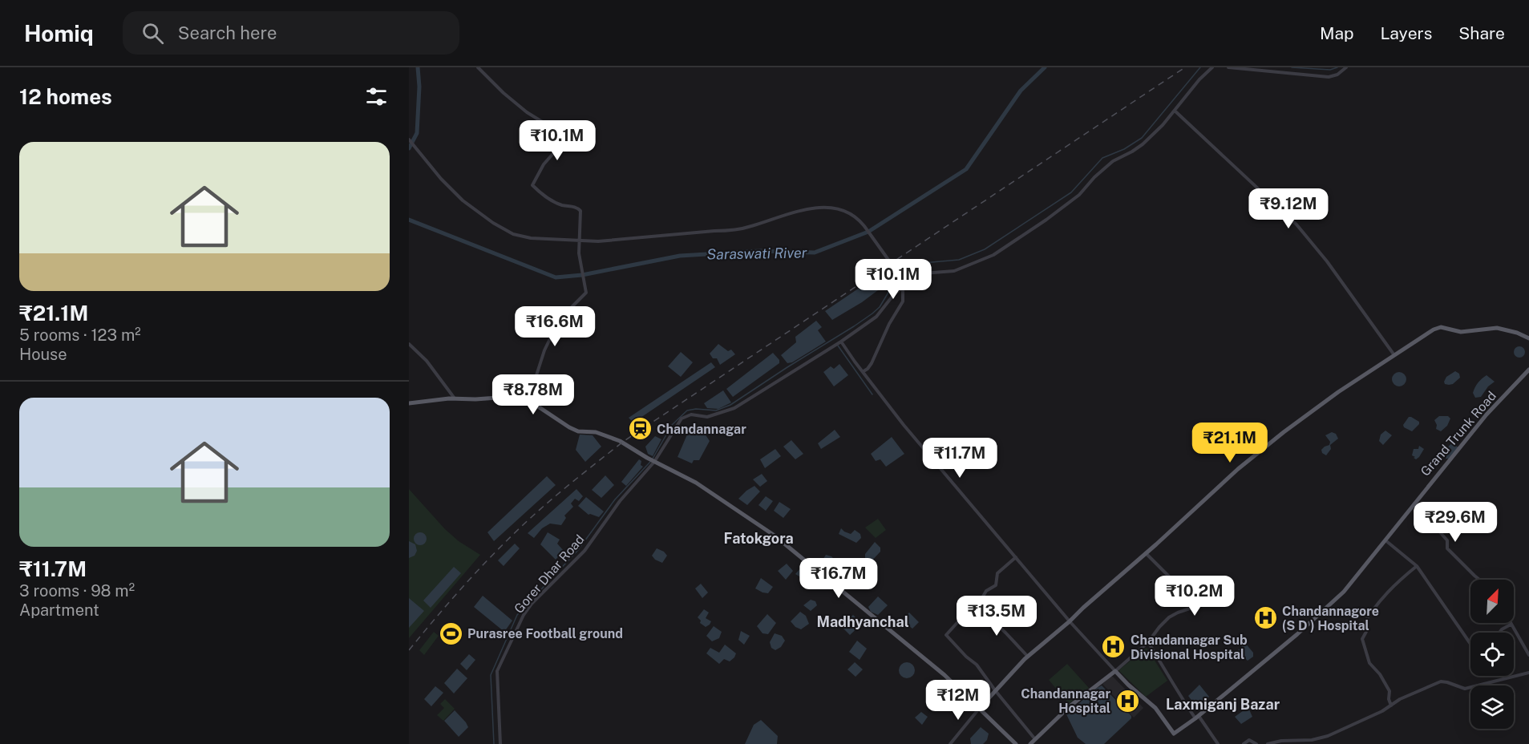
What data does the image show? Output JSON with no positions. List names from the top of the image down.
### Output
{
  "streets": {
    "main road": ["Grand Trunk Road"],
    "street": ["Gorer Dhar Road"]
  },
  "districts": ["Fatokgora", "Madhyanchal", "Laxmiganj Bazar"],
  "water": ["Saraswati River"],
  "places": {
    "station": ["Chandannagar"],
    "hospital": ["Chandannagore (S D ) Hospital", "Chandannagar Sub Divisional Hospital", "Chandannagar Hospital"],
    "sports": ["Purasree Football ground"]
  },
  "north": "top right",
  "page": {
    "header": "Homiq",
    "search": "Search here",
    "nav": ["Map", "Layers", "Share"],
    "heading": "12 homes",
    "price": [
      "₹10.1M",
      "₹9.12M",
      "₹10.1M",
      "₹16.6M",
      "₹8.78M",
      "₹21.1M",
      "₹11.7M",
      "₹29.6M",
      "₹16.7M",
      "₹10.2M",
      "₹13.5M",
      "₹12M"
    ],
    "list": [
      {
        "name": "₹21.1M",
        "note": "5 rooms · 123 m² · House"
      },
      {
        "name": "₹11.7M",
        "note": "3 rooms · 98 m² · Apartment"
      }
    ]
  }
}
